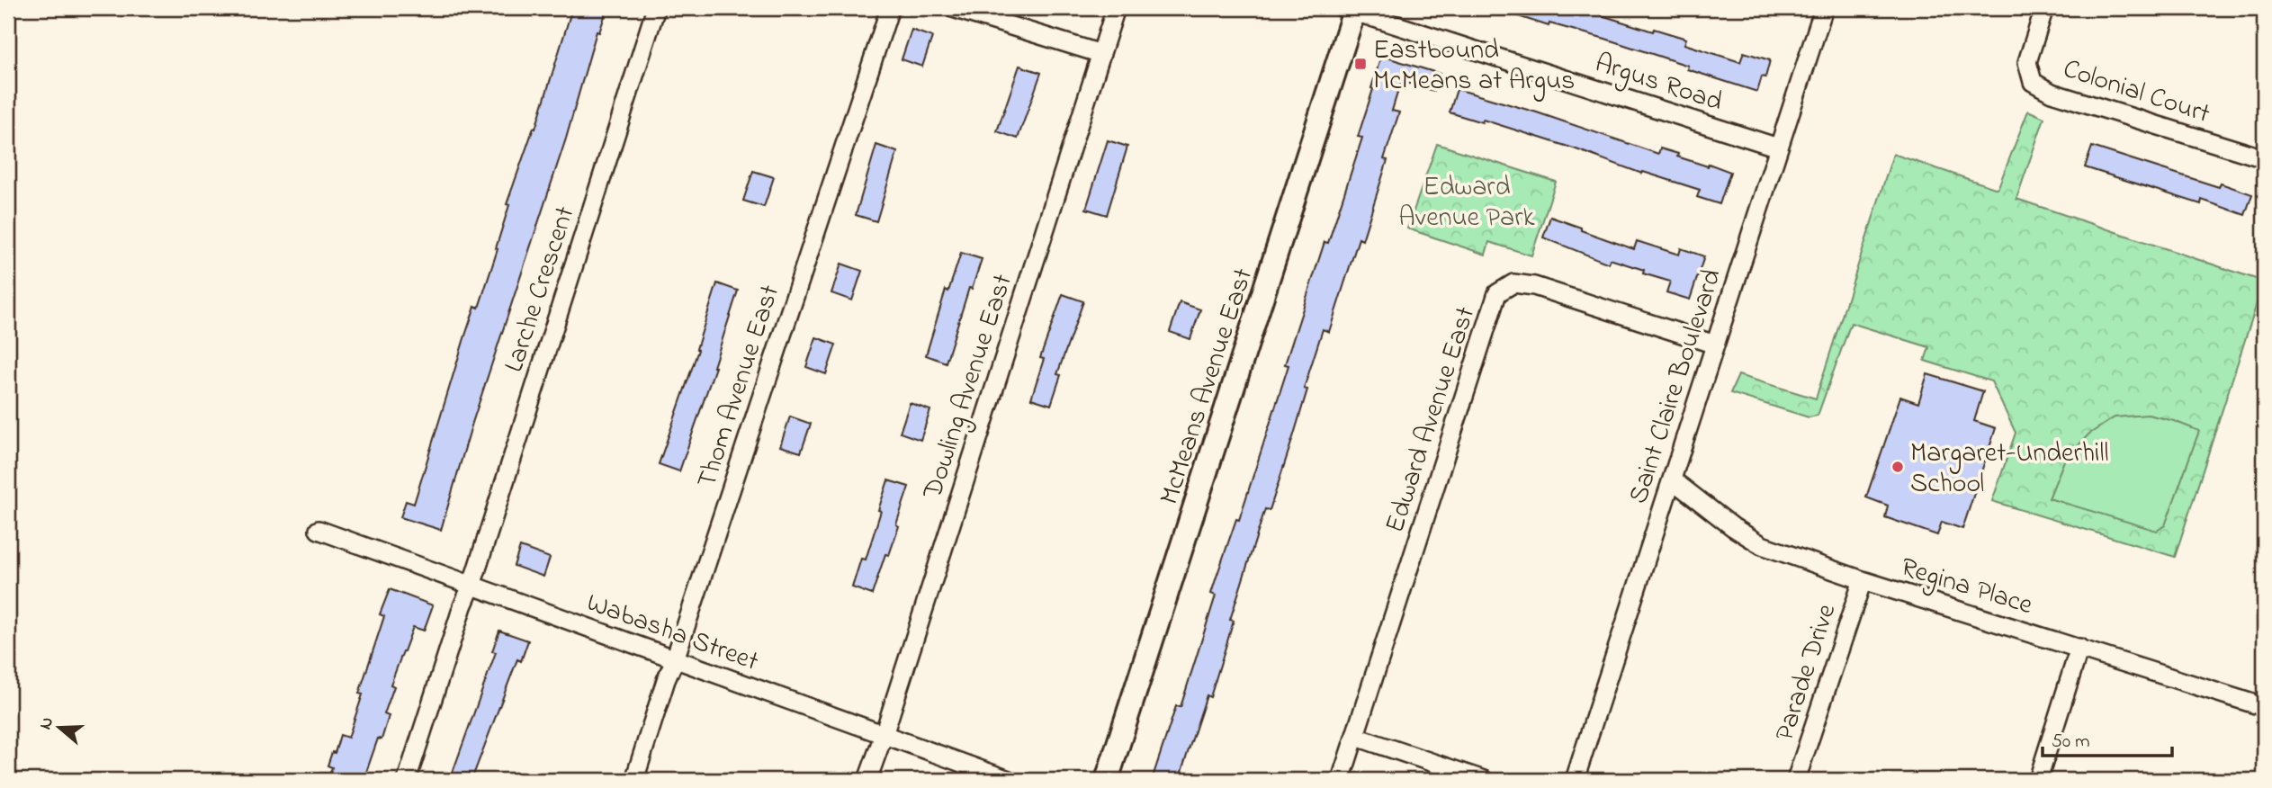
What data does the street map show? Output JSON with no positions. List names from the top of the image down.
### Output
{
  "streets": {
    "street": [
      "Argus Road",
      "Colonial Court",
      "Larche Crescent",
      "Thom Avenue East",
      "Dowling Avenue East",
      "McMeans Avenue East",
      "Saint Claire Boulevard",
      "Edward Avenue East",
      "Regina Place",
      "Wabasha Street",
      "Parade Drive"
    ]
  },
  "crossings": [
    ["Argus Road", "McMeans Avenue East"],
    ["Argus Road", "Saint Claire Boulevard"],
    ["Larche Crescent", "Wabasha Street"],
    ["Thom Avenue East", "Wabasha Street"],
    ["Dowling Avenue East", "Wabasha Street"],
    ["Saint Claire Boulevard", "Edward Avenue East"],
    ["Saint Claire Boulevard", "Regina Place"],
    ["Regina Place", "Parade Drive"]
  ],
  "parks": ["Edward Avenue Park"],
  "places": {
    "transit": ["Eastbound McMeans at Argus"],
    "other": ["Margaret-Underhill School"]
  },
  "scale_bar": "50 m",
  "north": "left"
}
